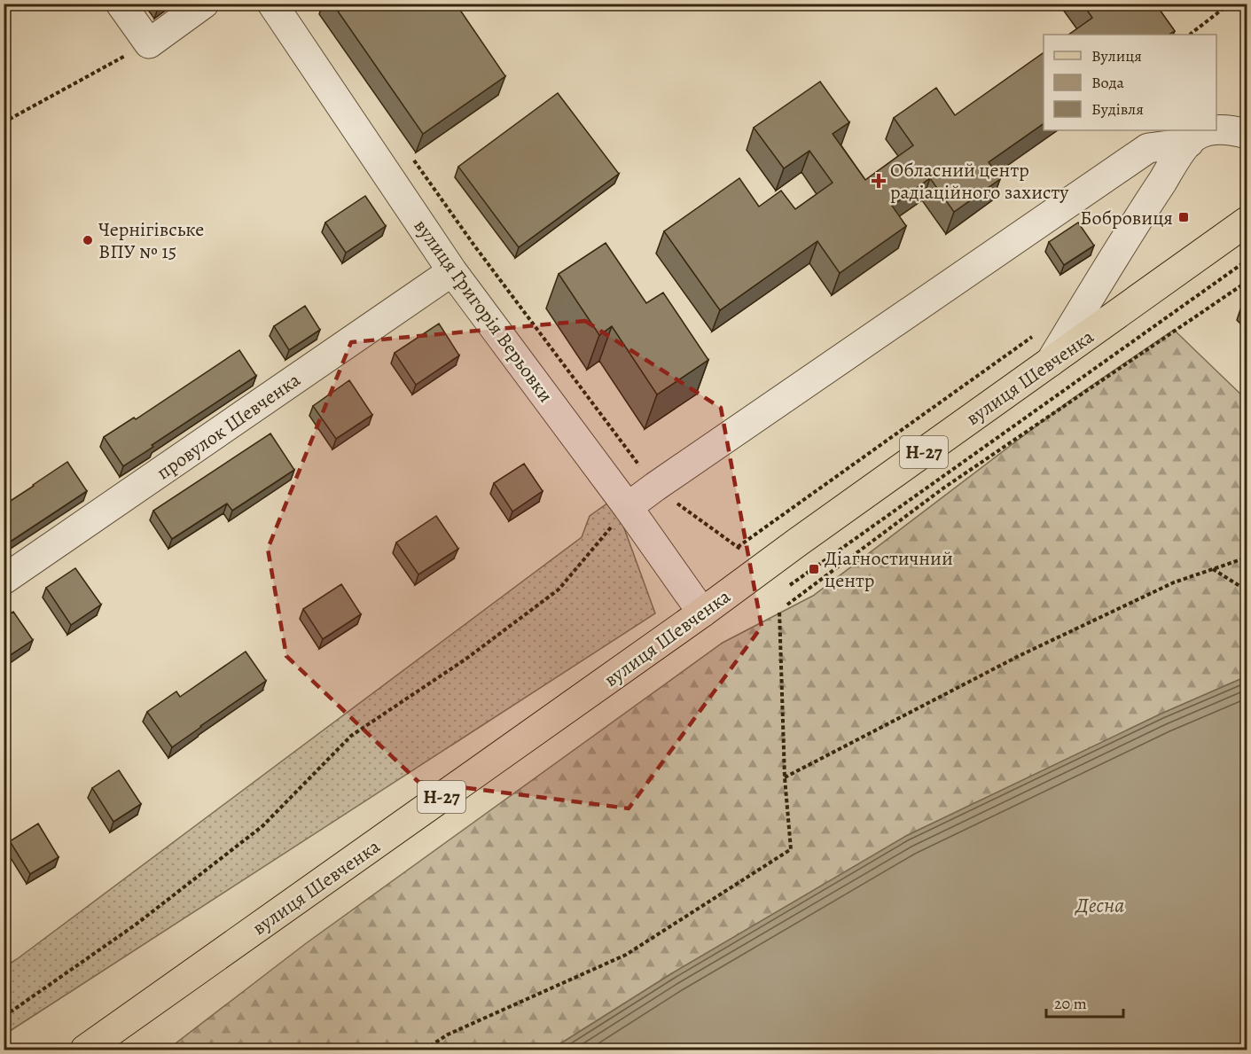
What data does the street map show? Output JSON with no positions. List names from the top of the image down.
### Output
{
  "streets": {
    "main road": ["вулиця Шевченка", "Н-27"],
    "street": ["вулиця Григорія Верьовки", "провулок Шевченка"]
  },
  "crossings": [
    ["вулиця Григорія Верьовки", "вулиця Шевченка"],
    ["вулиця Григорія Верьовки", "провулок Шевченка"]
  ],
  "water": ["Десна"],
  "places": {
    "health": ["Обласний центр радіаційного захисту"],
    "transit": ["Бобровиця", "Діагностичний центр"],
    "other": ["Чернігівське ВПУ № 15"]
  },
  "legend": ["Вулиця", "Вода", "Будівля"],
  "scale_bar": "20 m"
}
